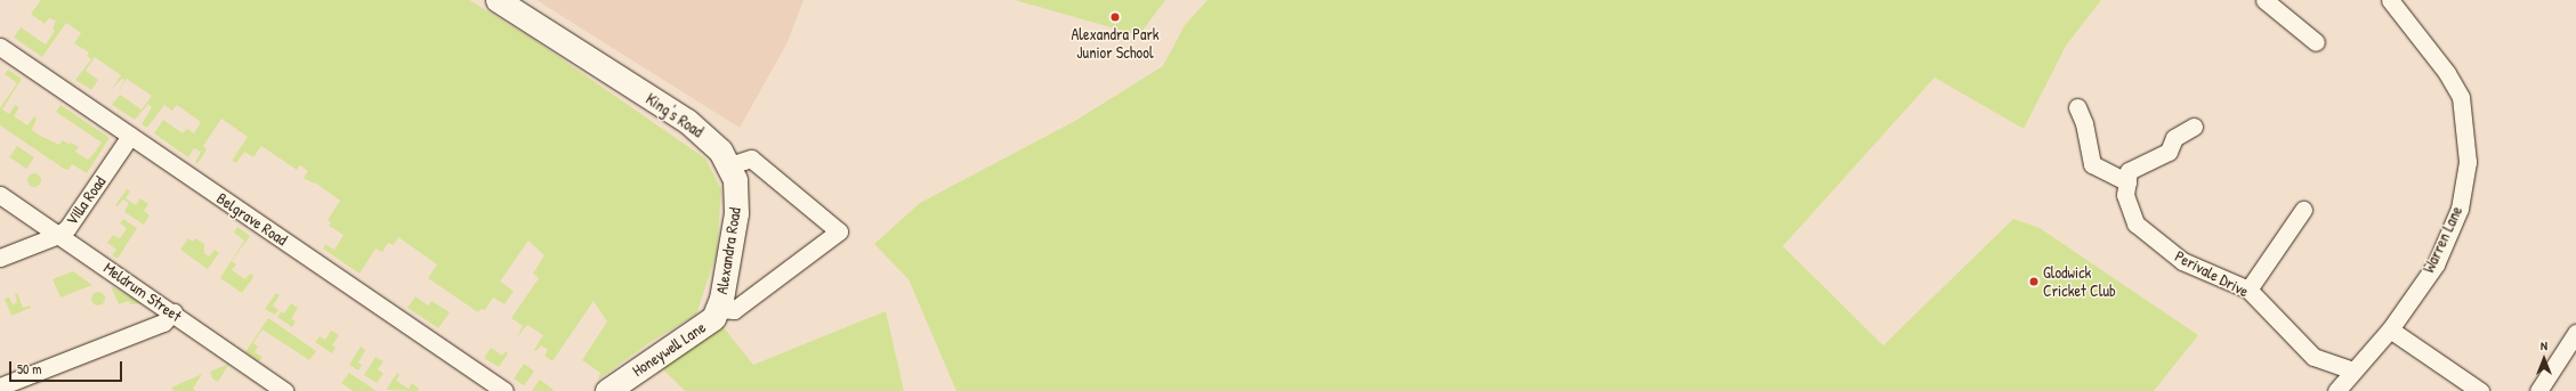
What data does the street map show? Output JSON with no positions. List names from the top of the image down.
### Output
{
  "streets": {
    "street": [
      "King's Road",
      "Villa Road",
      "Belgrave Road",
      "Warren Lane",
      "Alexandra Road",
      "Perivale Drive",
      "Meldrum Street",
      "Honeywell Lane"
    ]
  },
  "crossings": [
    ["King's Road", "Alexandra Road"],
    ["King's Road", "Honeywell Lane"],
    ["Villa Road", "Belgrave Road"],
    ["Villa Road", "Meldrum Street"],
    ["Warren Lane", "Perivale Drive"],
    ["Alexandra Road", "Honeywell Lane"]
  ],
  "places": ["Alexandra Park Junior School", "Glodwick Cricket Club"],
  "scale_bar": "50 m",
  "north": "top"
}
